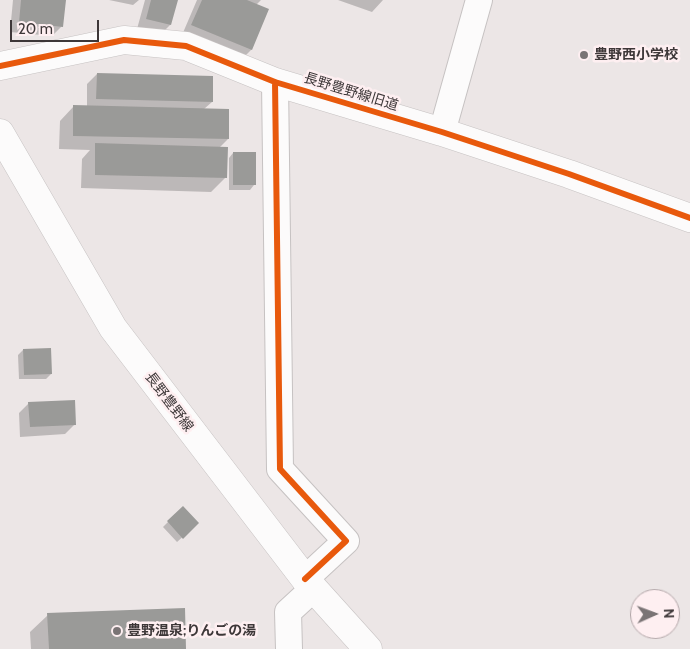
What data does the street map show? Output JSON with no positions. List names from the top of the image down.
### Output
{
  "streets": {
    "street": ["長野豊野線旧道", "長野豊野線"]
  },
  "places": ["豊野西小学校", "豊野温泉;りんごの湯"],
  "scale_bar": "20 m",
  "north": "right"
}
